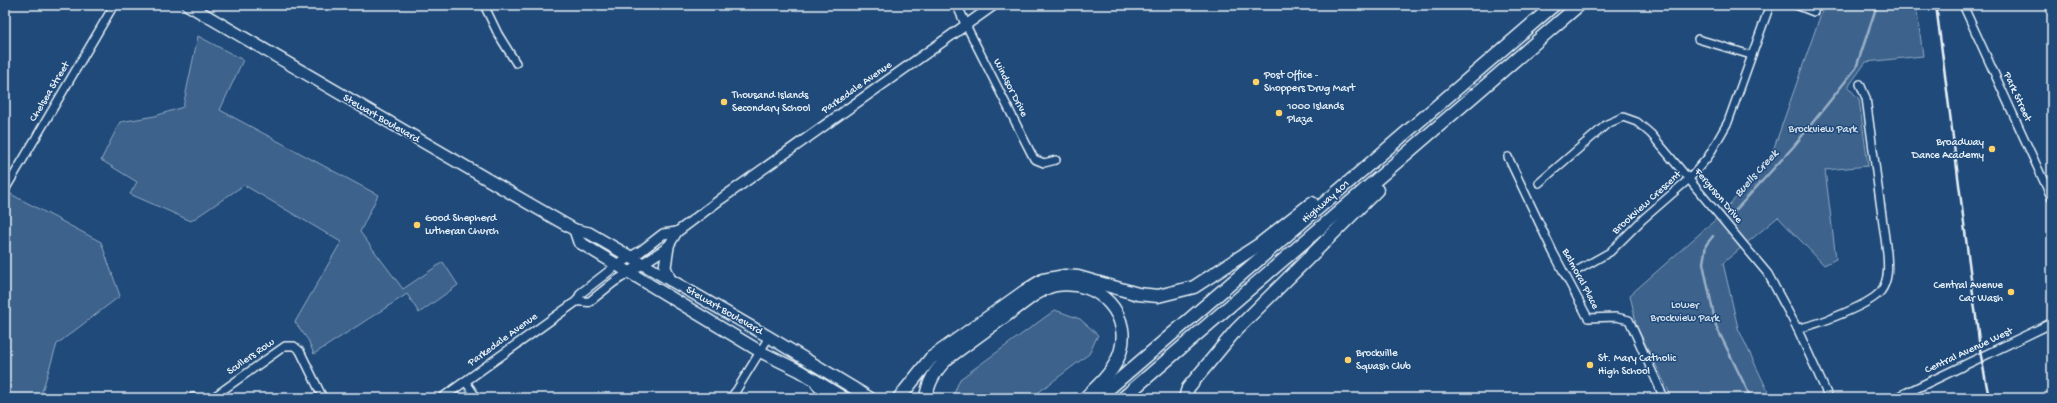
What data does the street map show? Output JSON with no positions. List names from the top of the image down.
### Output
{
  "streets": {
    "highway": ["Highway 401"],
    "main road": ["Parkedale Avenue", "Stewart Boulevard"],
    "street": [
      "Windsor Drive",
      "Chelsea Street",
      "Park Street",
      "Ferguson Drive",
      "Brookview Crescent",
      "Balmoral Place",
      "Central Avenue West",
      "Scullers Row"
    ]
  },
  "crossings": [
    ["Parkedale Avenue", "Windsor Drive"],
    ["Parkedale Avenue", "Stewart Boulevard"],
    ["Ferguson Drive", "Brookview Crescent"]
  ],
  "water": ["Buells Creek"],
  "parks": ["Brockview Park", "Lower Brockview Park"],
  "places": [
    "Post Office - Shoppers Drug Mart",
    "Thousand Islands Secondary School",
    "1000 Islands Plaza",
    "Broadway Dance Academy",
    "Good Shepherd Lutheran Church",
    "Central Avenue Car Wash",
    "Brockville Squash Club",
    "St. Mary Catholic High School"
  ]
}
